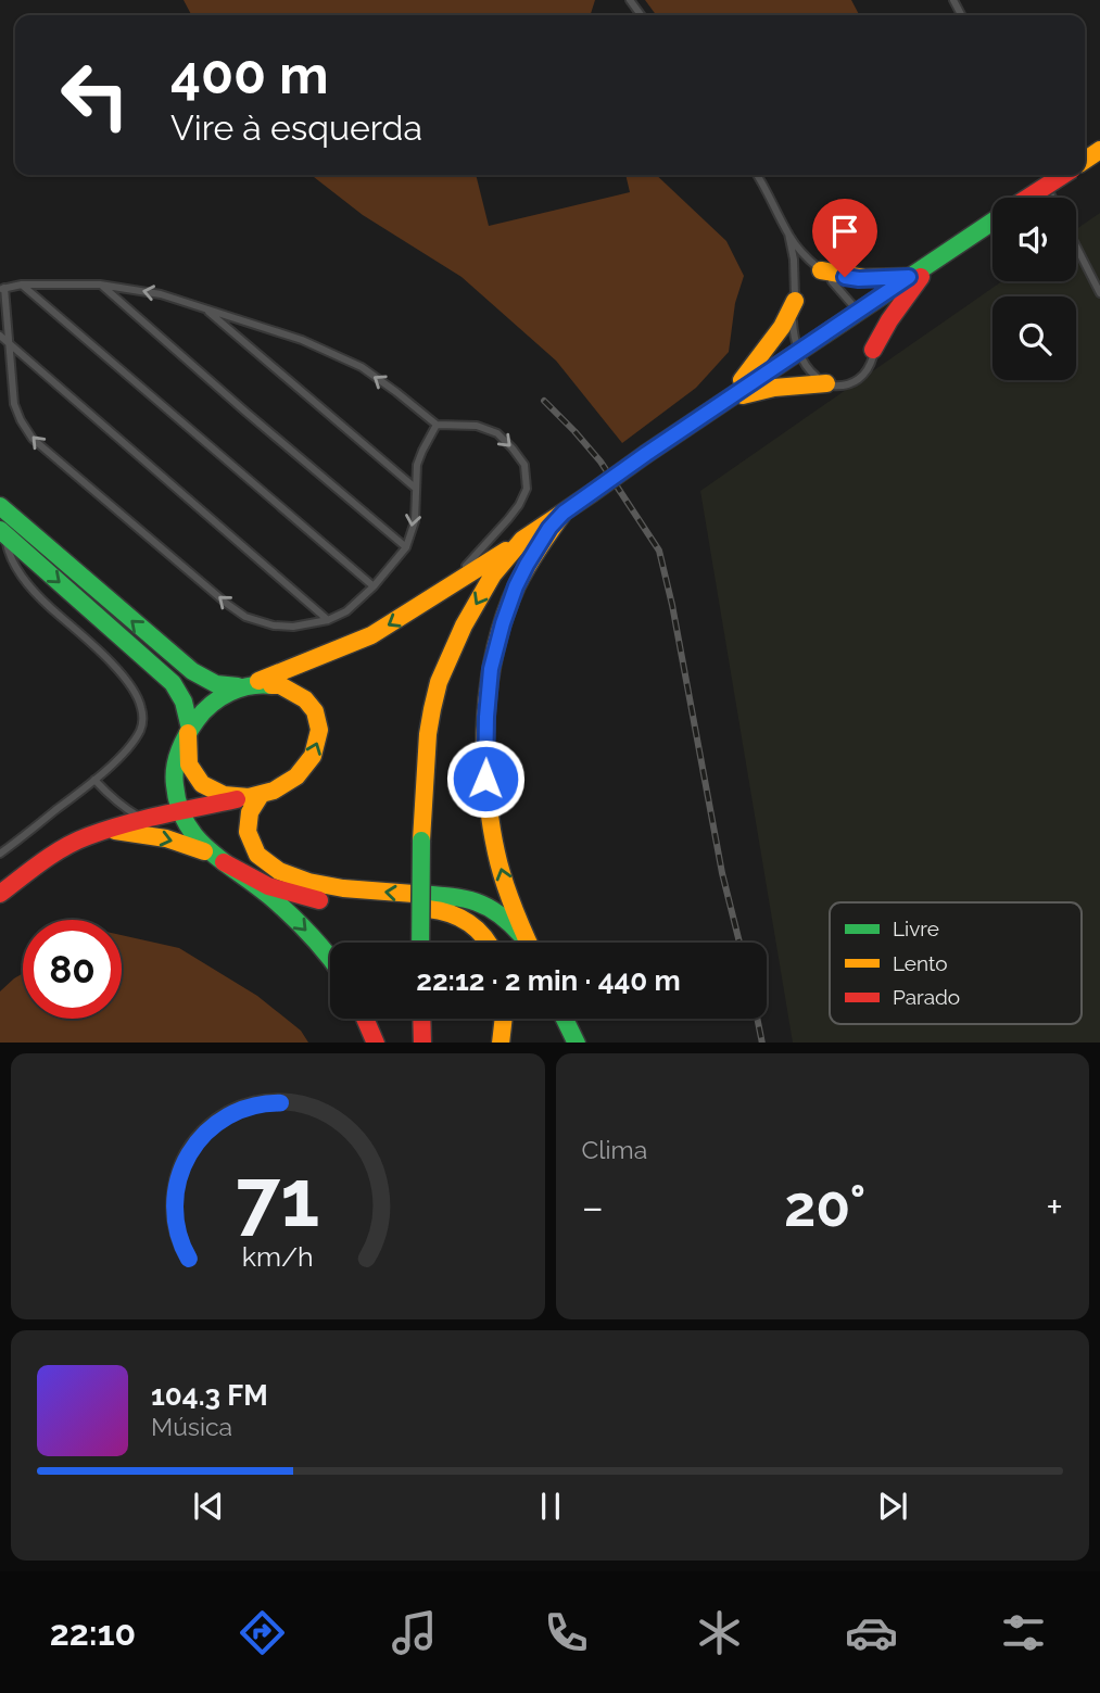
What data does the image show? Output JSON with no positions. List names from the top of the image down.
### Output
{
  "legend": ["Livre", "Lento", "Parado"],
  "page": {
    "turn": ["400 m", "Vire à esquerda"],
    "limit": "80",
    "trip": "22:12 · 2 min · 440 m",
    "tile": "Clima",
    "heat": ["−", "20°", "+"],
    "song": ["104.3 FM", "Música"],
    "tabs": "22:10",
    "gauge": ["71", "km/h"]
  }
}
